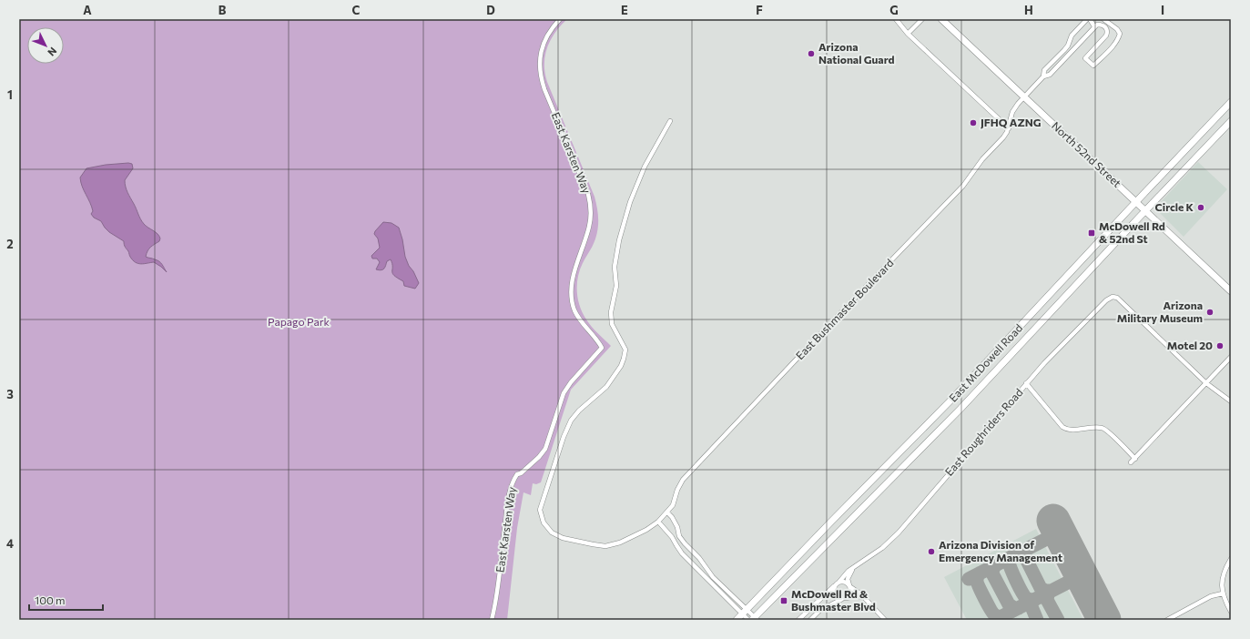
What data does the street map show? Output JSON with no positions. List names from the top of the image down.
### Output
{
  "streets": {
    "main road": ["North 52nd Street", "East McDowell Road"],
    "street": ["East Karsten Way", "East Bushmaster Boulevard", "East Roughriders Road"]
  },
  "crossings": [
    ["North 52nd Street", "East Bushmaster Boulevard"],
    ["North 52nd Street", "East McDowell Road"]
  ],
  "parks": ["Papago Park"],
  "places": {
    "other": [
      "Arizona National Guard",
      "JFHQ AZNG",
      "Circle K",
      "Arizona Military Museum",
      "Motel 20",
      "Arizona Division of Emergency Management"
    ],
    "transit": ["McDowell Rd & 52nd St", "McDowell Rd & Bushmaster Blvd"]
  },
  "scale_bar": "100 m",
  "north": "bottom right",
  "grid": {
    "columns": [
      "A",
      "B",
      "C",
      "D",
      "E",
      "F",
      "G",
      "H",
      "I"
    ],
    "rows": [
      "1",
      "2",
      "3",
      "4"
    ]
  }
}
